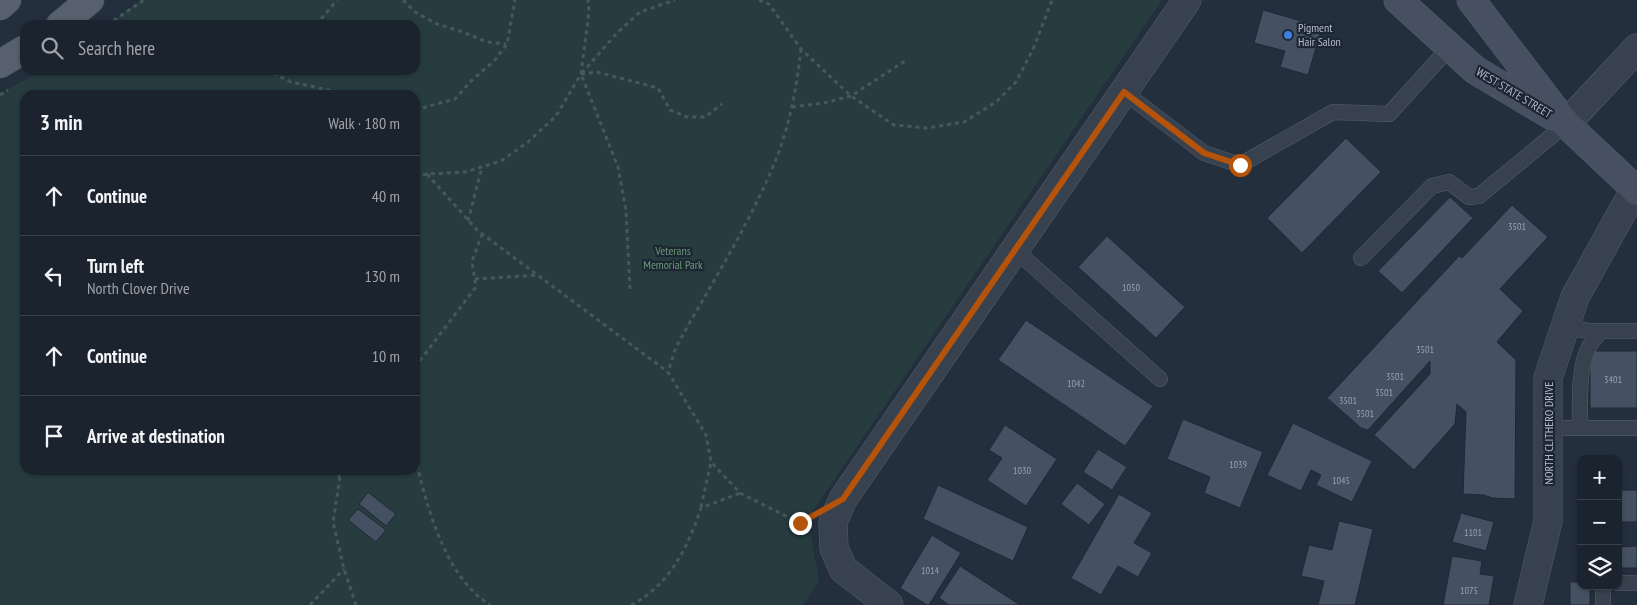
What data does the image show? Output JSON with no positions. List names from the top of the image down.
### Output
{
  "streets": {
    "main road": ["WEST STATE STREET"],
    "street": ["NORTH CLITHERO DRIVE"]
  },
  "crossings": [
    ["WEST STATE STREET", "NORTH CLITHERO DRIVE"]
  ],
  "parks": ["Veterans Memorial Park"],
  "places": ["Pigment Hair Salon"],
  "house_numbers": [
    "3501",
    "1050",
    "3501",
    "3501",
    "3401",
    "1042",
    "3501",
    "3501",
    "3501",
    "1039",
    "1030",
    "1045",
    "1101",
    "1014",
    "1075"
  ],
  "page": {
    "search": "Search here",
    "heading": ["3 min", "Walk · 180 m"],
    "list": [
      ["Continue", "40 m"],
      ["Turn left", "North Clover Drive", "130 m"],
      ["Continue", "10 m"],
      "Arrive at destination"
    ],
    "map_buttons": ["+", "−"]
  }
}
